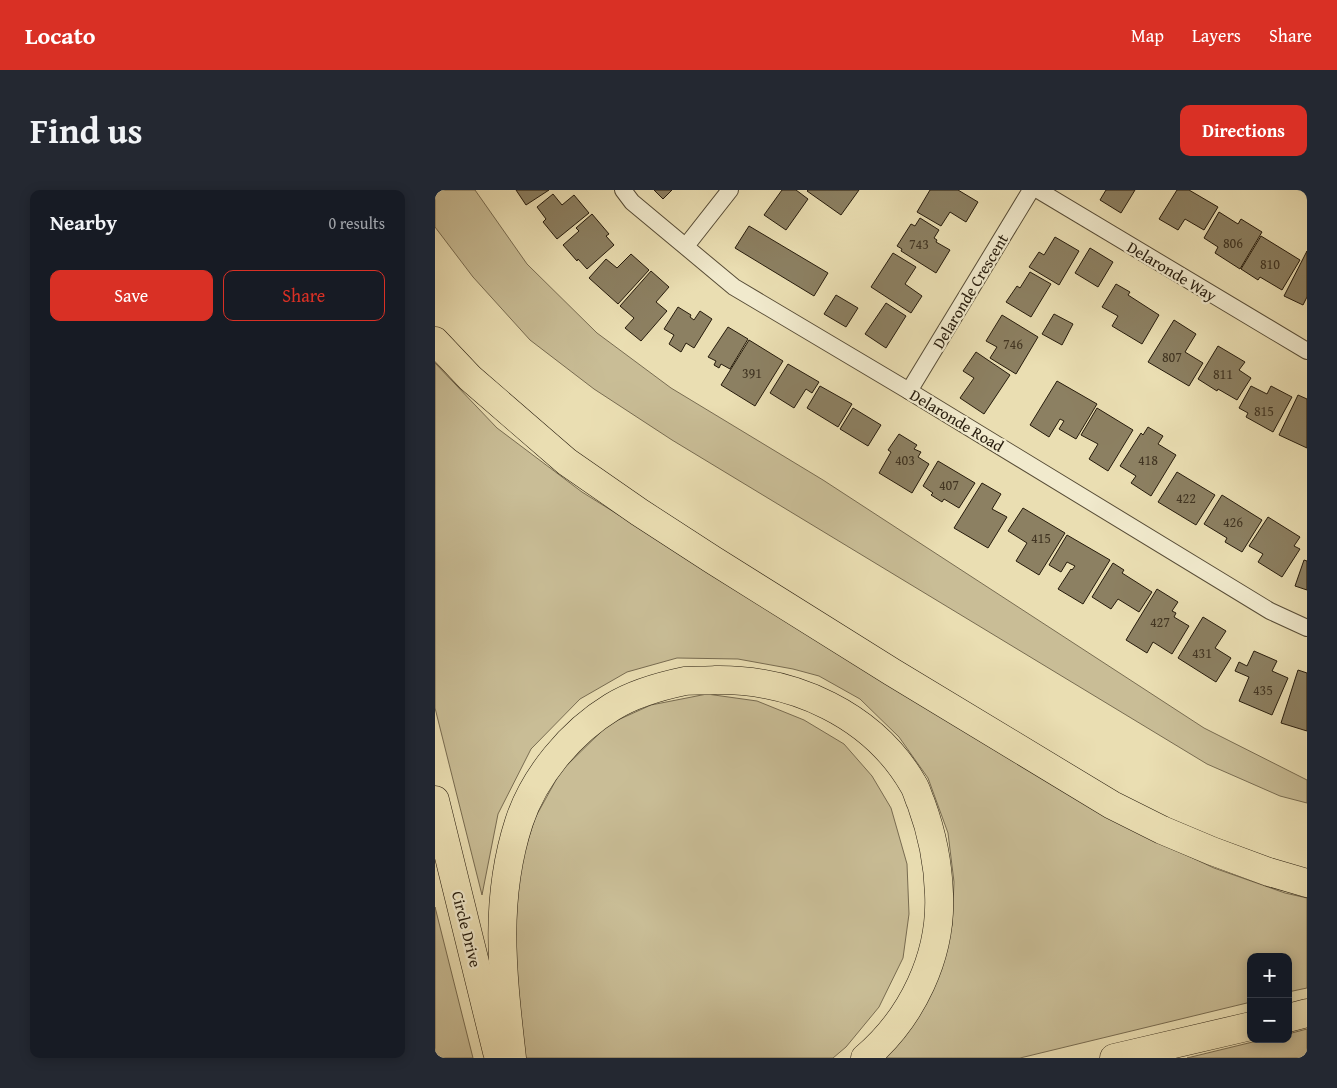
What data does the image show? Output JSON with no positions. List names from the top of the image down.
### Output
{
  "streets": {
    "highway": ["Circle Drive"],
    "street": ["Delaronde Way", "Delaronde Crescent", "Delaronde Road"]
  },
  "crossings": [
    ["Delaronde Crescent", "Delaronde Road"]
  ],
  "house_numbers": [
    "806",
    "743",
    "810",
    "746",
    "807",
    "391",
    "811",
    "815",
    "403",
    "418",
    "407",
    "422",
    "426",
    "415",
    "427",
    "431",
    "435"
  ],
  "page": {
    "header": "Locato",
    "nav": ["Map", "Layers", "Share"],
    "title": "Find us",
    "buttons": [
      "Directions",
      ["Save", "Share"]
    ],
    "heading": ["Nearby", "0 results"],
    "map_buttons": ["+", "−"]
  }
}
